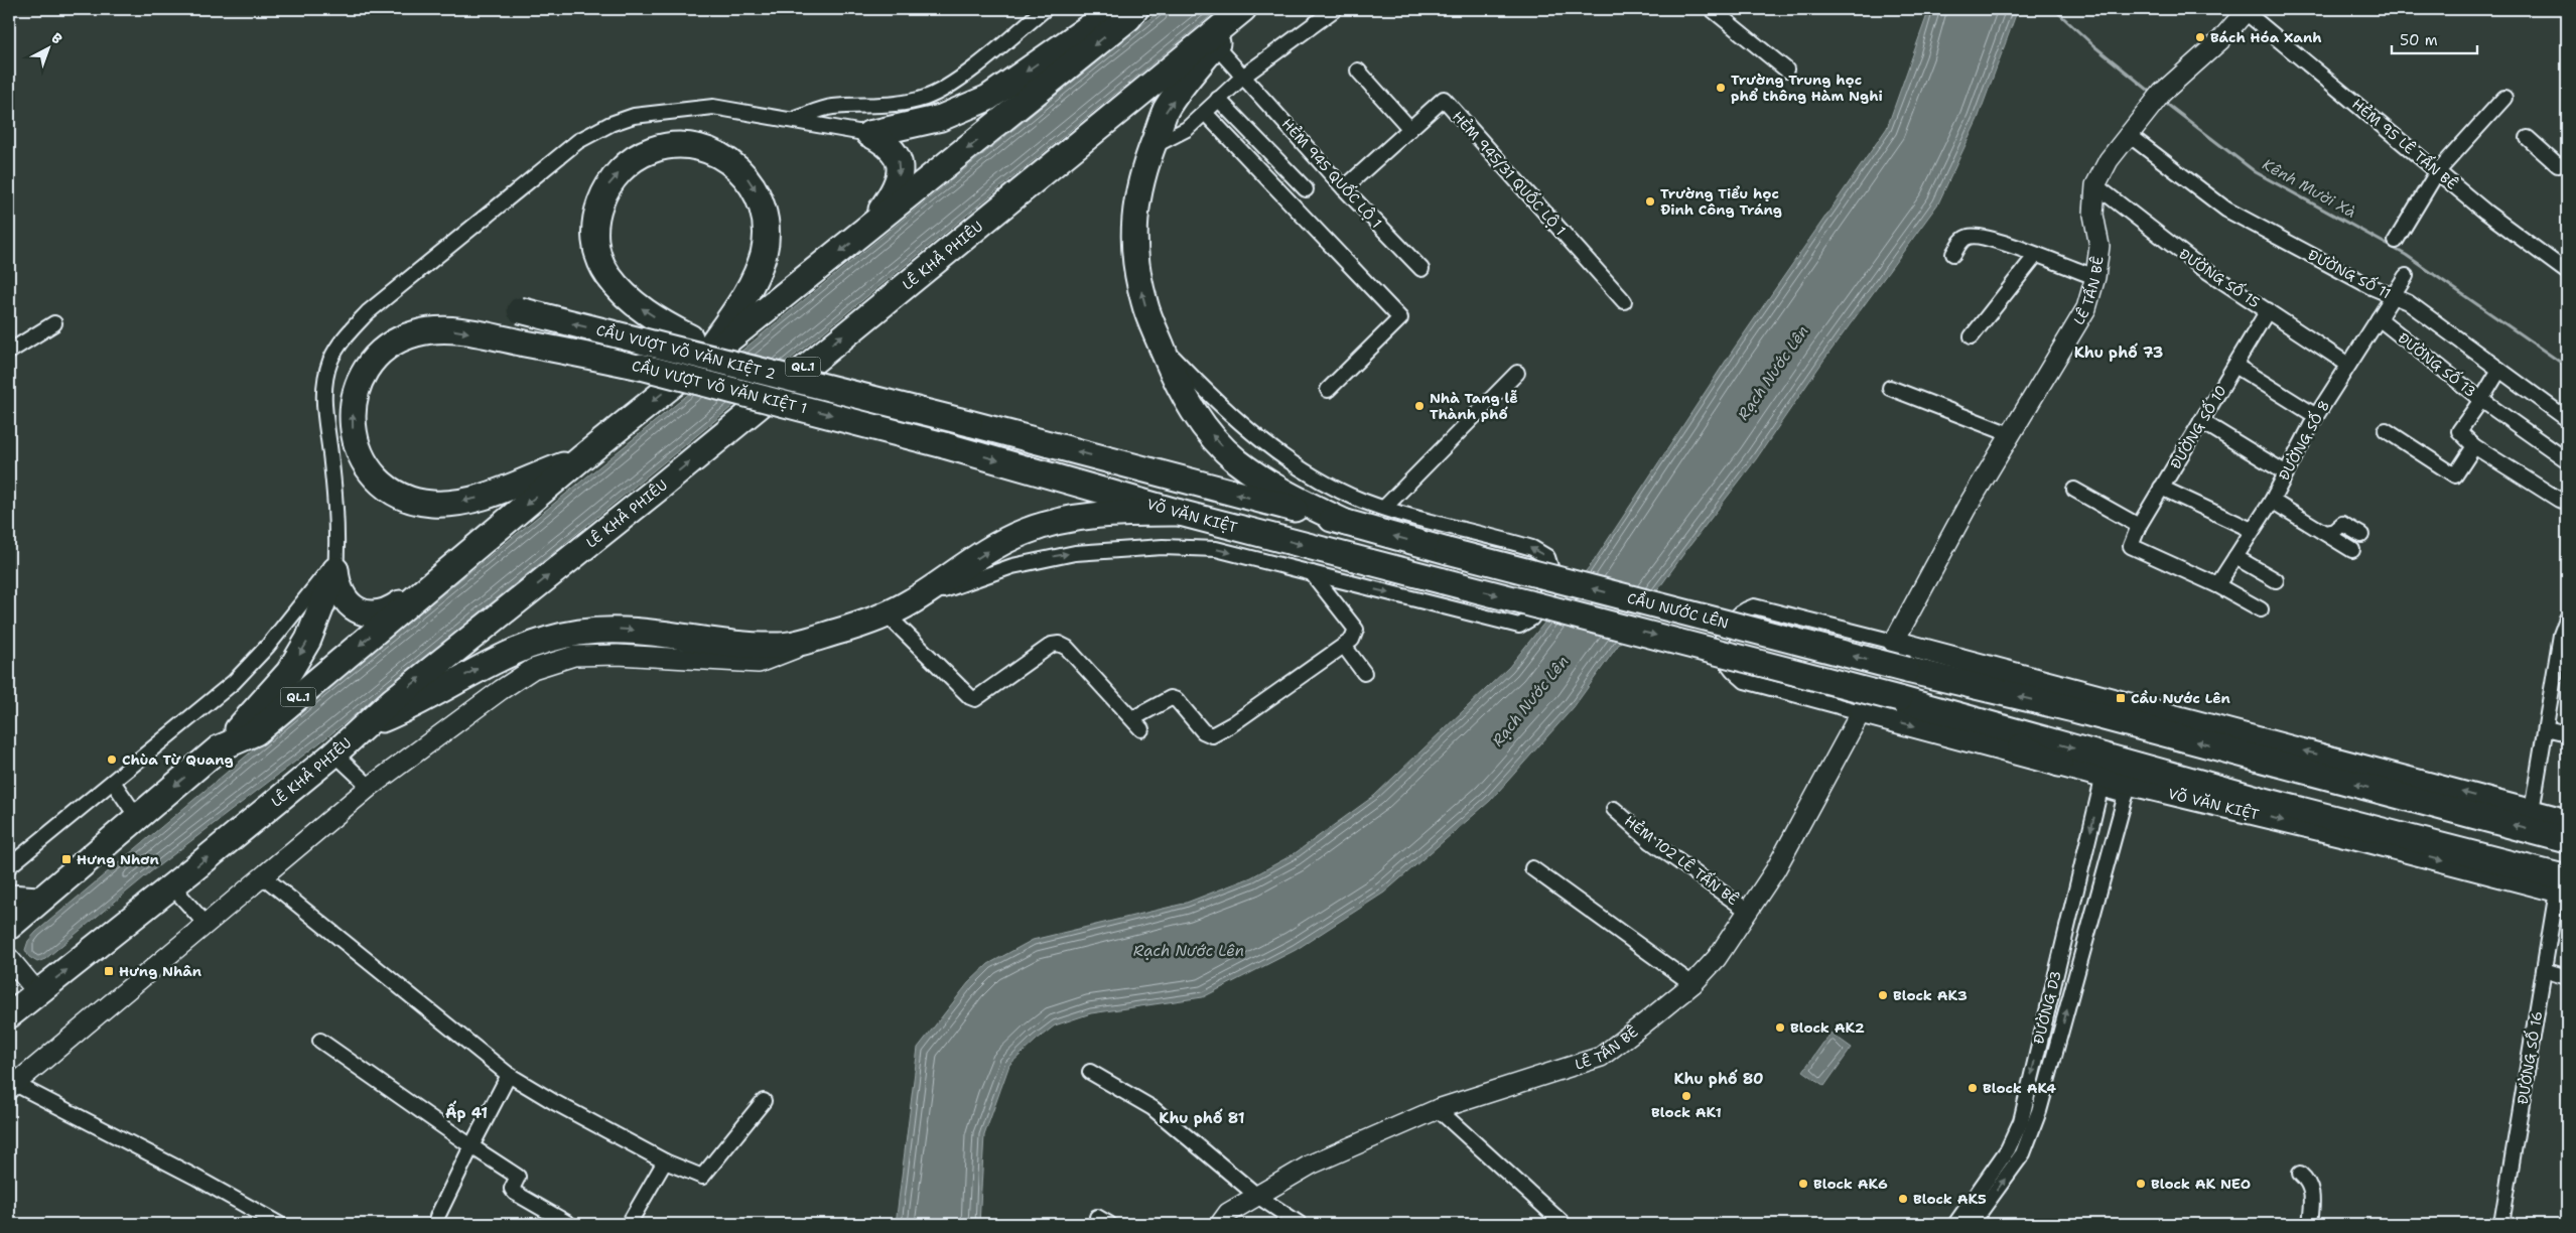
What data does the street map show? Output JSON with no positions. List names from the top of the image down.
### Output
{
  "streets": {
    "highway": [
      "LÊ KHẢ PHIÊU",
      "CẦU VƯỢT VÕ VĂN KIỆT 2",
      "QL.1",
      "CẦU VƯỢT VÕ VĂN KIỆT 1",
      "VÕ VĂN KIỆT",
      "CẦU NƯỚC LÊN"
    ],
    "street": [
      "HẺM 95 LÊ TẤN BÊ",
      "HẺM 945 QUỐC LỘ 1",
      "HẺM 945/31 QUỐC LỘ 1",
      "ĐƯỜNG SỐ 11",
      "ĐƯỜNG SỐ 15",
      "LÊ TẤN BÊ",
      "ĐƯỜNG SỐ 13",
      "ĐƯỜNG SỐ 10",
      "ĐƯỜNG SỐ 8",
      "HẺM 102 LÊ TẤN BÊ",
      "ĐƯỜNG D3",
      "ĐƯỜNG SỐ 16"
    ]
  },
  "crossings": [
    ["HẺM 95 LÊ TẤN BÊ", "LÊ TẤN BÊ"],
    ["HẺM 945 QUỐC LỘ 1", "HẺM 945/31 QUỐC LỘ 1"],
    ["ĐƯỜNG SỐ 11", "LÊ TẤN BÊ"],
    ["ĐƯỜNG SỐ 11", "ĐƯỜNG SỐ 8"],
    ["ĐƯỜNG SỐ 15", "LÊ TẤN BÊ"],
    ["ĐƯỜNG SỐ 15", "ĐƯỜNG SỐ 10"],
    ["ĐƯỜNG SỐ 15", "ĐƯỜNG SỐ 8"],
    ["LÊ TẤN BÊ", "VÕ VĂN KIỆT"],
    ["LÊ TẤN BÊ", "HẺM 102 LÊ TẤN BÊ"],
    ["ĐƯỜNG SỐ 13", "ĐƯỜNG SỐ 8"],
    ["QL.1", "CẦU VƯỢT VÕ VĂN KIỆT 1"],
    ["CẦU VƯỢT VÕ VĂN KIỆT 1", "VÕ VĂN KIỆT"],
    ["ĐƯỜNG SỐ 10", "ĐƯỜNG SỐ 8"],
    ["VÕ VĂN KIỆT", "ĐƯỜNG D3"],
    ["VÕ VĂN KIỆT", "ĐƯỜNG SỐ 16"]
  ],
  "one_way": ["CẦU VƯỢT VÕ VĂN KIỆT 2", "CẦU NƯỚC LÊN"],
  "districts": [
    "Khu phố 73",
    "Khu phố 80",
    "Ấp 41",
    "Khu phố 81"
  ],
  "water": ["Kênh Mười Xà", "Rạch Nước Lên"],
  "places": {
    "other": [
      "Bách Hóa Xanh",
      "Trường Trung học phổ thông Hàm Nghi",
      "Trường Tiểu học Đinh Công Tráng",
      "Nhà Tang lễ Thành phố",
      "Chùa Từ Quang",
      "Block AK3",
      "Block AK2",
      "Block AK4",
      "Block AK1",
      "Block AK6",
      "Block AK NEO",
      "Block AK5"
    ],
    "transit": ["Cầu Nước Lên", "Hưng Nhơn", "Hưng Nhân"]
  },
  "scale_bar": "50 m",
  "north": "top right"
}
